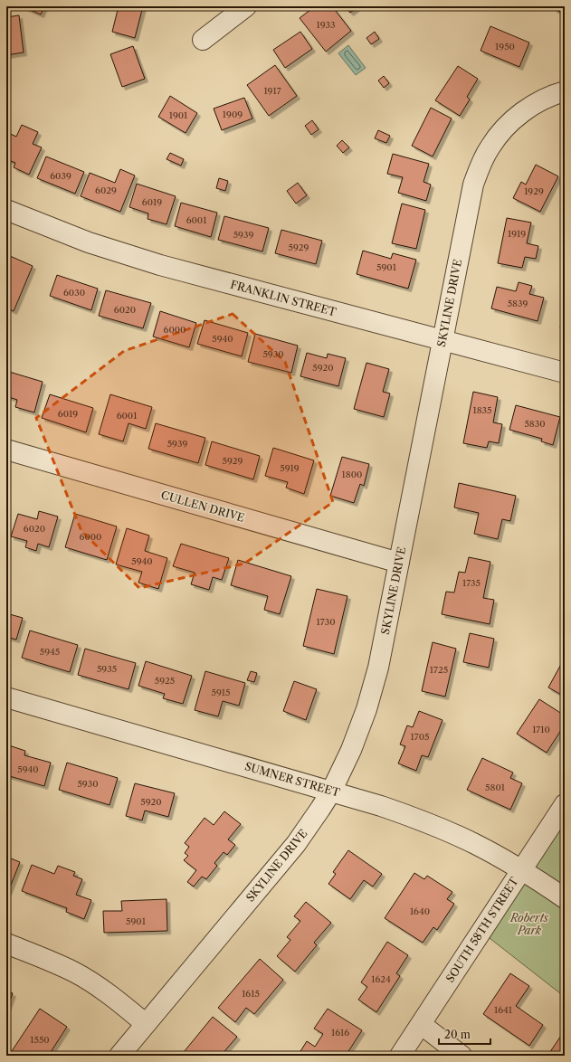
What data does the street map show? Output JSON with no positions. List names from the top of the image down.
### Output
{
  "streets": {
    "street": [
      "FRANKLIN STREET",
      "SKYLINE DRIVE",
      "CULLEN DRIVE",
      "SUMNER STREET",
      "SOUTH 58TH STREET"
    ]
  },
  "crossings": [
    ["FRANKLIN STREET", "SKYLINE DRIVE"],
    ["SKYLINE DRIVE", "CULLEN DRIVE"],
    ["SKYLINE DRIVE", "SUMNER STREET"],
    ["SUMNER STREET", "SOUTH 58TH STREET"]
  ],
  "parks": ["Roberts Park"],
  "house_numbers": [
    "1933",
    "1950",
    "1917",
    "1909",
    "1901",
    "6039",
    "6029",
    "1929",
    "6019",
    "6001",
    "1919",
    "5939",
    "5929",
    "5901",
    "6030",
    "5839",
    "6020",
    "6000",
    "5940",
    "5930",
    "5920",
    "1835",
    "6019",
    "6001",
    "5830",
    "5939",
    "5929",
    "5919",
    "1800",
    "6020",
    "6000",
    "5940",
    "1735",
    "1730",
    "5945",
    "5935",
    "1725",
    "5925",
    "5915",
    "1710",
    "1705",
    "5940",
    "5930",
    "5801",
    "5920",
    "1640",
    "5901",
    "1624",
    "1615",
    "1641",
    "1616",
    "1550"
  ],
  "scale_bar": "20 m"
}
